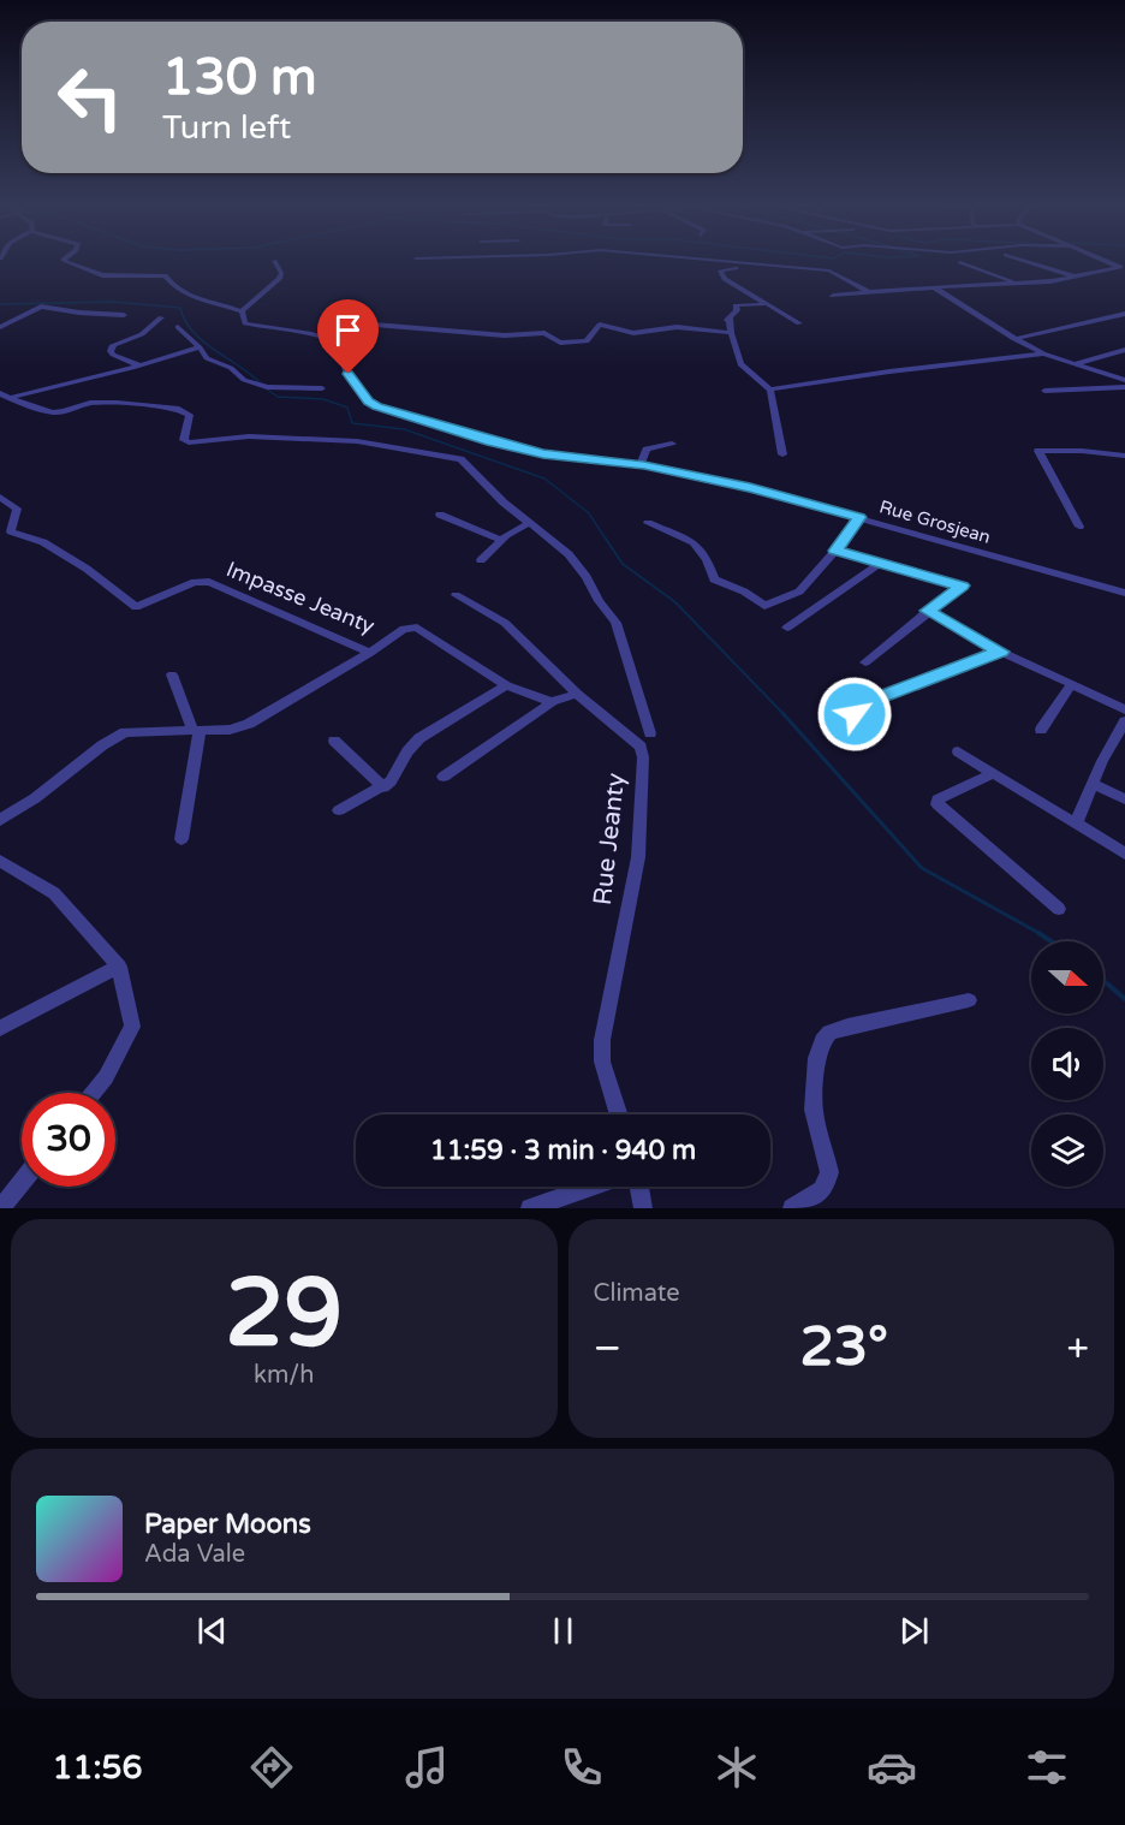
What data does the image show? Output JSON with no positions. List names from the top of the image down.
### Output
{
  "streets": {
    "street": ["Rue Grosjean", "Impasse Jeanty", "Rue Jeanty"]
  },
  "north": "right",
  "page": {
    "turn": ["130 m", "Turn left"],
    "limit": "30",
    "trip": "11:59 · 3 min · 940 m",
    "tile": [
      ["29", "km/h"],
      "Climate"
    ],
    "heat": ["−", "23°", "+"],
    "song": ["Paper Moons", "Ada Vale"],
    "tabs": "11:56"
  }
}
